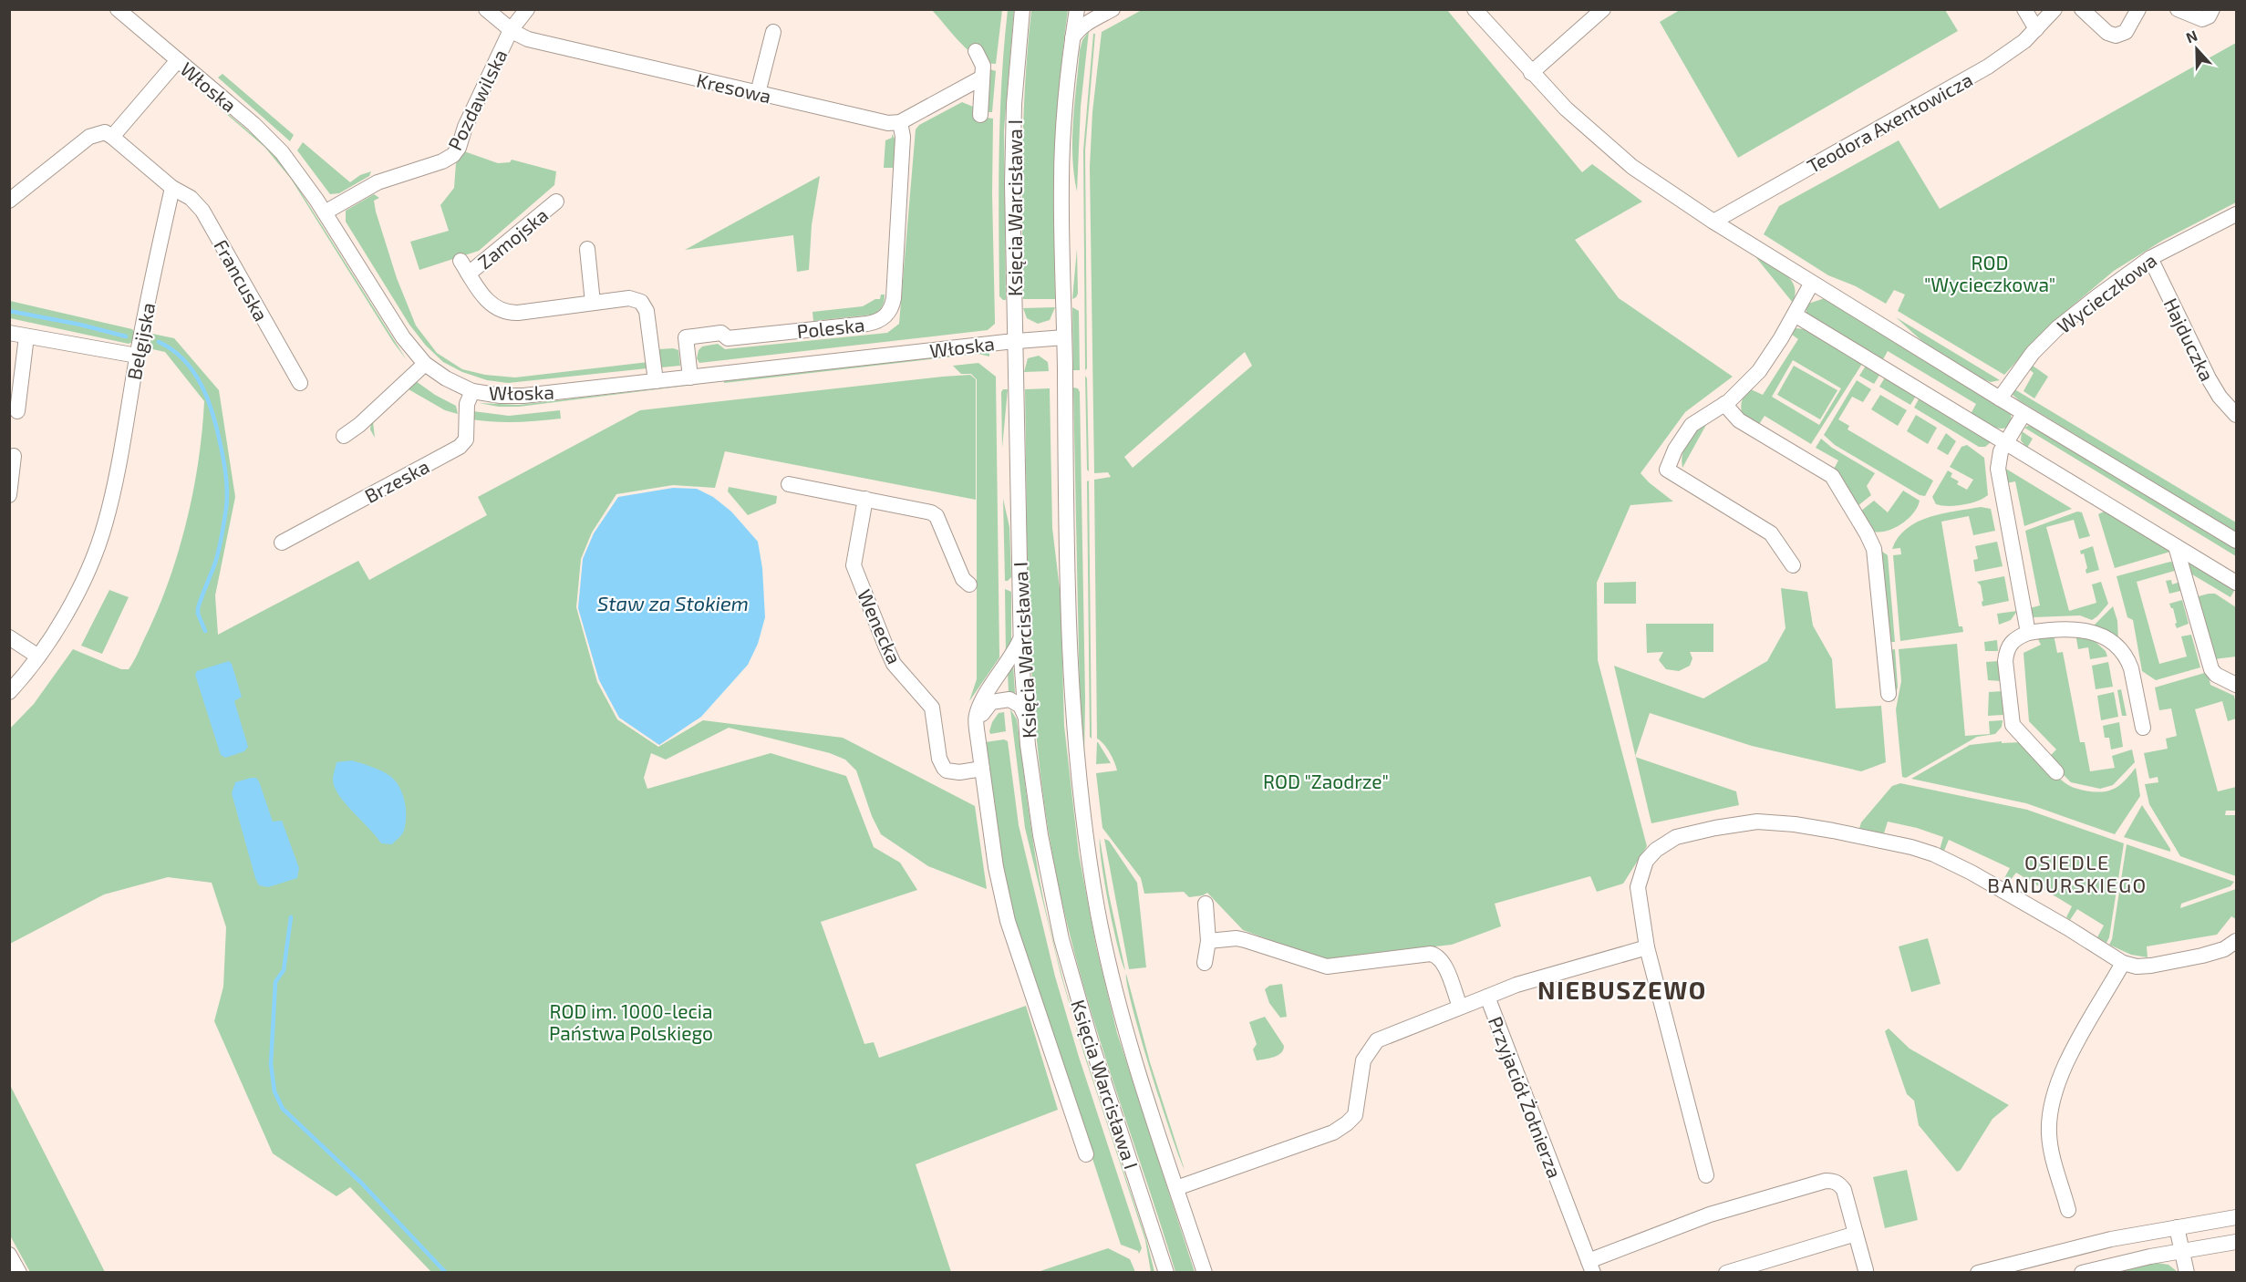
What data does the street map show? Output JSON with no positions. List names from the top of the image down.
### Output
{
  "streets": {
    "street": [
      "Włoska",
      "Kresowa",
      "Pozdawilska",
      "Teodora Axentowicza",
      "Księcia Warcisława I",
      "Zamojska",
      "Francuska",
      "Wycieczkowa",
      "Poleska",
      "Hajduczka",
      "Belgijska",
      "Brzeska",
      "Wenecka",
      "Przyjaciół Żołnierza"
    ]
  },
  "crossings": [
    ["Włoska", "Pozdawilska"],
    ["Włoska", "Księcia Warcisława I"],
    ["Włoska", "Zamojska"],
    ["Włoska", "Poleska"],
    ["Włoska", "Brzeska"],
    ["Kresowa", "Pozdawilska"],
    ["Kresowa", "Poleska"],
    ["Francuska", "Belgijska"],
    ["Wycieczkowa", "Hajduczka"]
  ],
  "districts": ["OSIEDLE BANDURSKIEGO", "NIEBUSZEWO"],
  "water": ["Staw za Stokiem"],
  "parks": ["ROD \"Wycieczkowa\"", "ROD \"Zaodrze\"", "ROD im. 1000-lecia Państwa Polskiego"],
  "north": "top"
}
